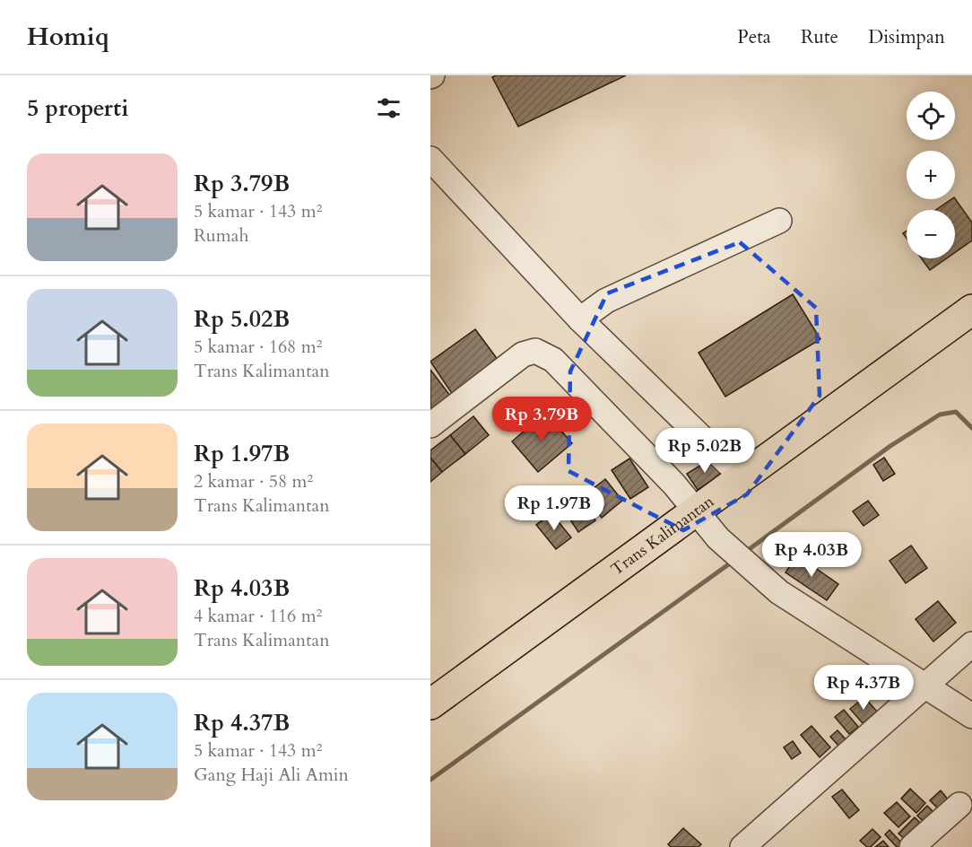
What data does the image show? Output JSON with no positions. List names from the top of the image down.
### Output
{
  "streets": {
    "highway": ["Trans Kalimantan"]
  },
  "page": {
    "header": "Homiq",
    "nav": ["Peta", "Rute", "Disimpan"],
    "heading": "5 properti",
    "map_buttons": ["+", "−"],
    "list": [
      {
        "name": "Rp 3.79B",
        "note": "5 kamar · 143 m² · Rumah"
      },
      {
        "name": "Rp 5.02B",
        "note": "5 kamar · 168 m² · Trans Kalimantan"
      },
      {
        "name": "Rp 1.97B",
        "note": "2 kamar · 58 m² · Trans Kalimantan"
      },
      {
        "name": "Rp 4.03B",
        "note": "4 kamar · 116 m² · Trans Kalimantan"
      },
      {
        "name": "Rp 4.37B",
        "note": "5 kamar · 143 m² · Gang Haji Ali Amin"
      }
    ],
    "price": [
      "Rp 3.79B",
      "Rp 5.02B",
      "Rp 1.97B",
      "Rp 4.03B",
      "Rp 4.37B"
    ]
  }
}
